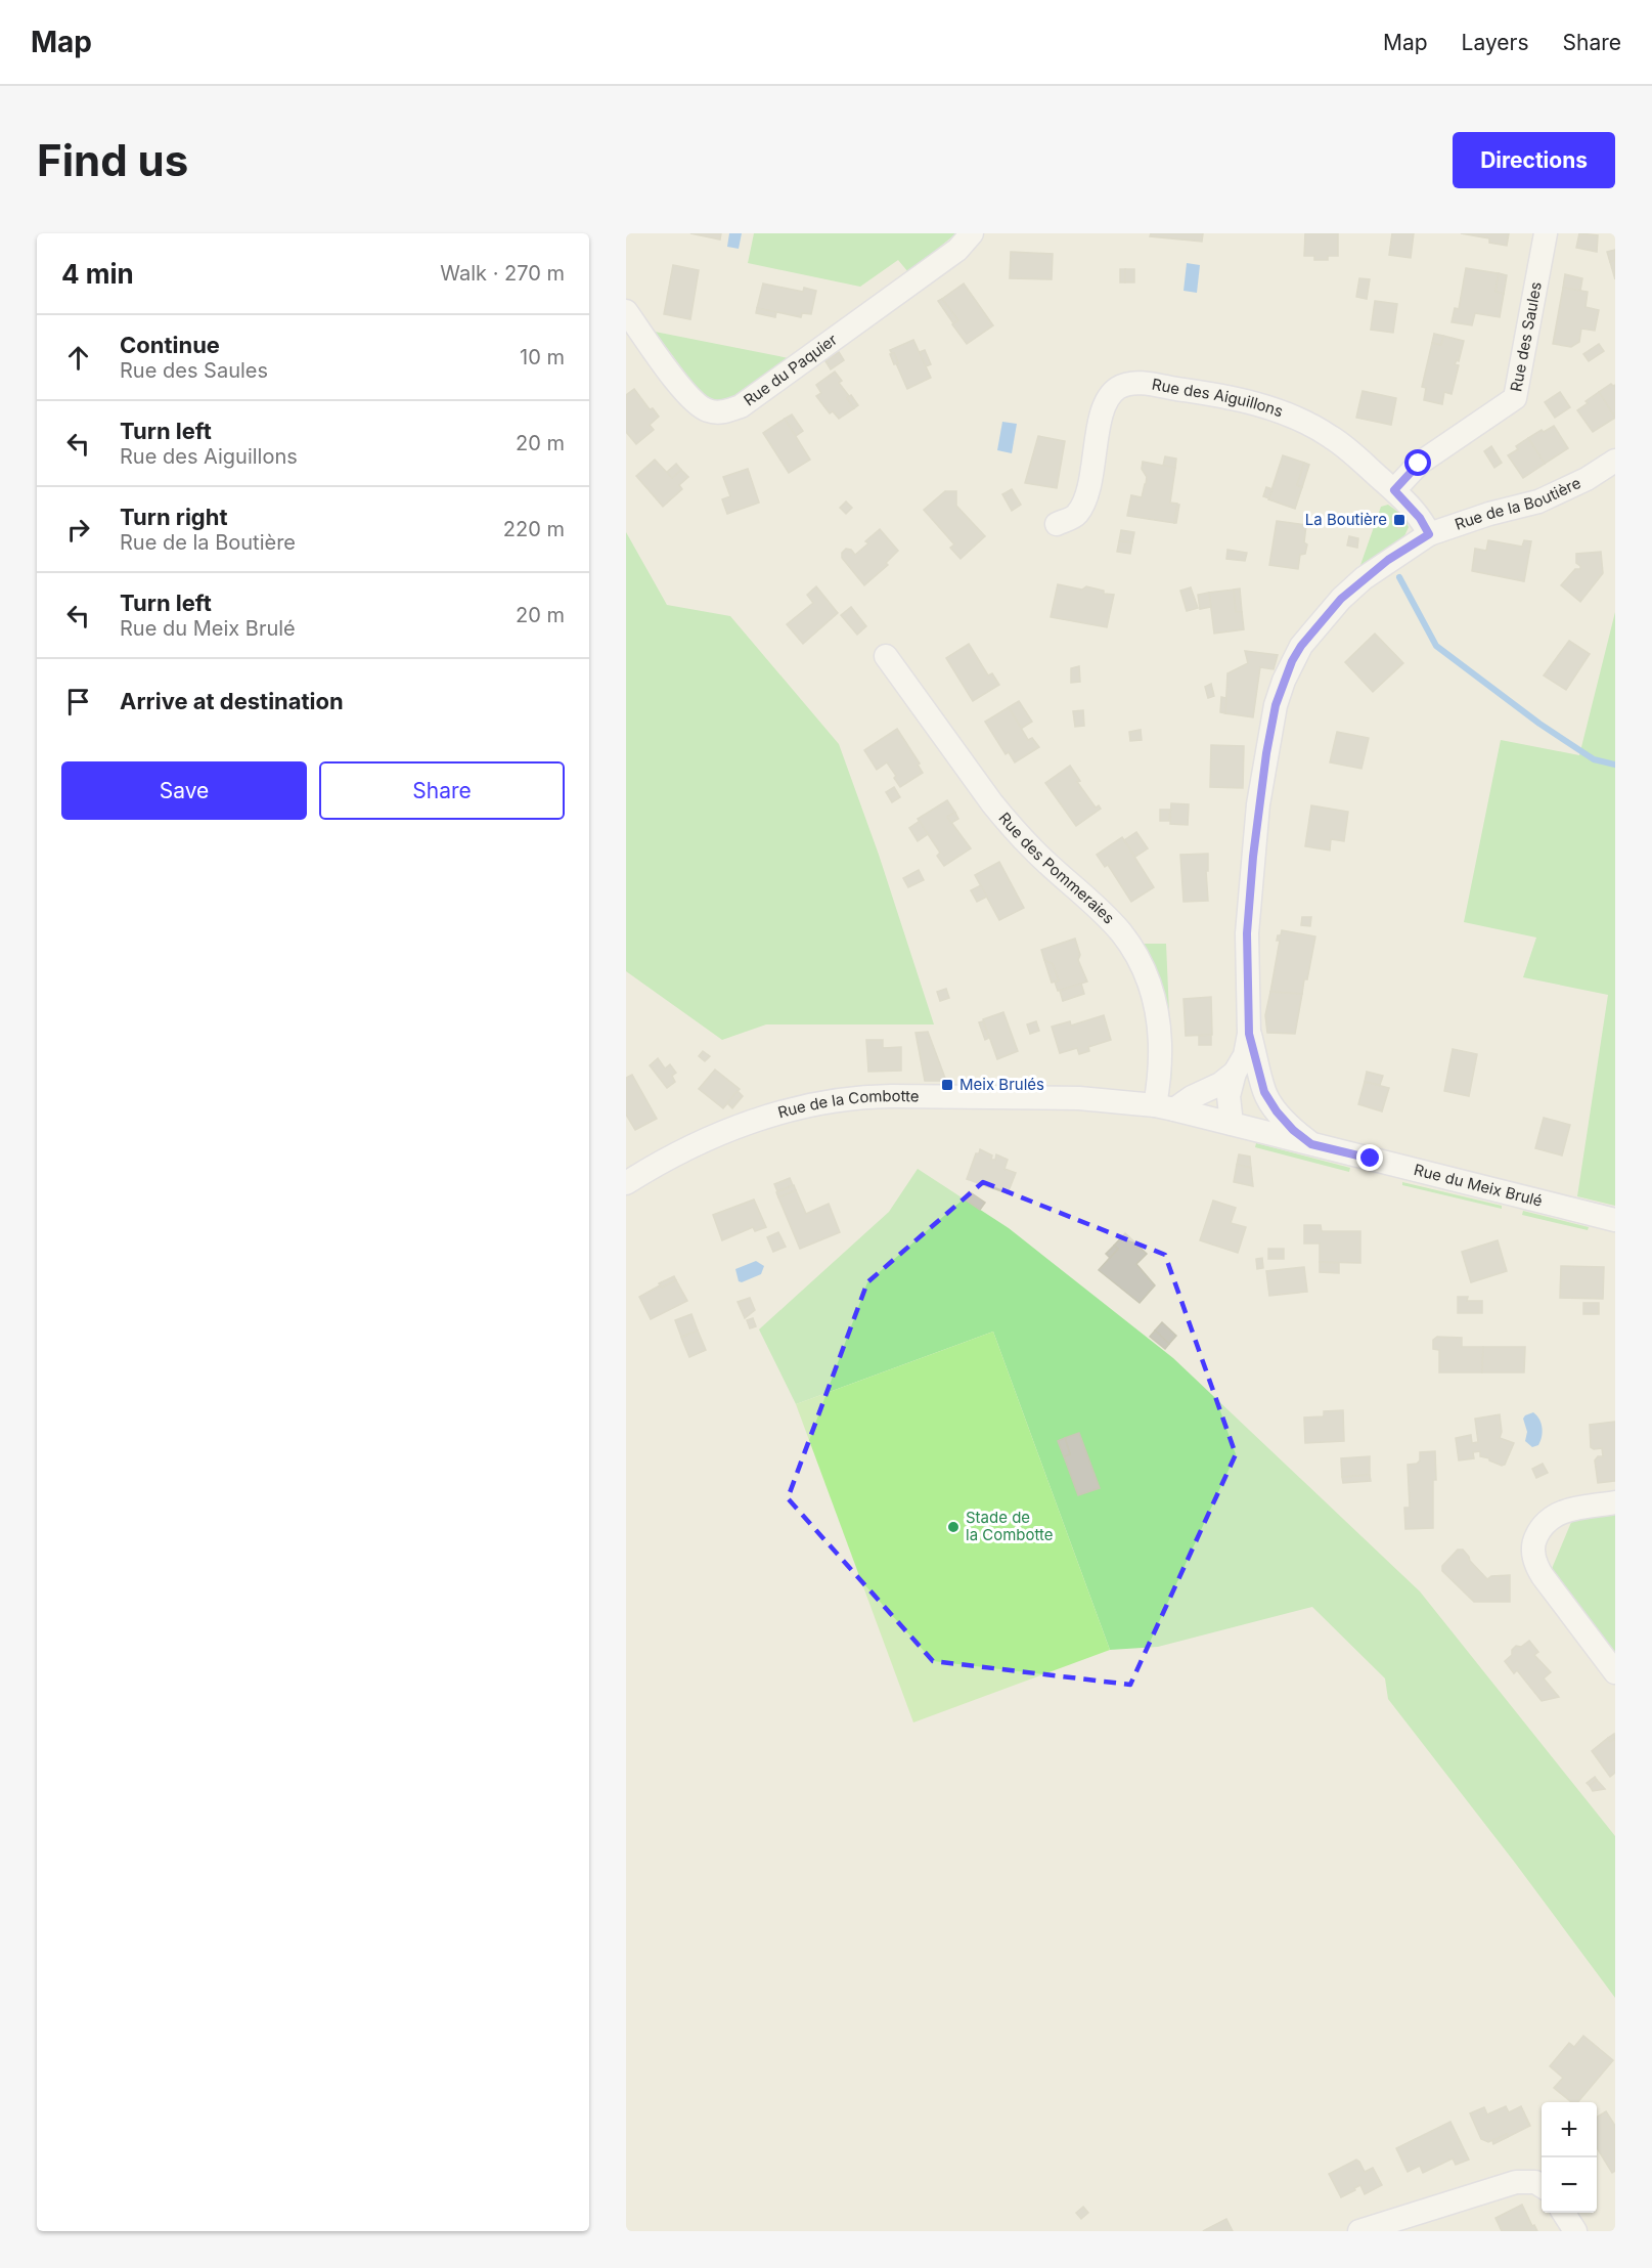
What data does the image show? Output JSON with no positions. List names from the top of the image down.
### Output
{
  "streets": {
    "street": [
      "Rue des Saules",
      "Rue du Paquier",
      "Rue des Aiguillons",
      "Rue de la Boutière",
      "Rue des Pommeraies",
      "Rue de la Combotte",
      "Rue du Meix Brulé"
    ]
  },
  "crossings": [
    ["Rue des Saules", "Rue des Aiguillons"],
    ["Rue des Aiguillons", "Rue de la Boutière"],
    ["Rue de la Boutière", "Rue de la Combotte"],
    ["Rue de la Boutière", "Rue du Meix Brulé"],
    ["Rue des Pommeraies", "Rue de la Combotte"],
    ["Rue de la Combotte", "Rue du Meix Brulé"]
  ],
  "places": {
    "transit": ["La Boutière", "Meix Brulés"],
    "other": ["Stade de la Combotte"]
  },
  "page": {
    "header": "Map",
    "nav": ["Map", "Layers", "Share"],
    "buttons": [
      "Directions",
      ["Save", "Share"]
    ],
    "title": "Find us",
    "heading": ["4 min", "Walk · 270 m"],
    "list": [
      ["Continue", "Rue des Saules", "10 m"],
      ["Turn left", "Rue des Aiguillons", "20 m"],
      ["Turn right", "Rue de la Boutière", "220 m"],
      ["Turn left", "Rue du Meix Brulé", "20 m"],
      "Arrive at destination"
    ],
    "map_buttons": ["+", "−"]
  }
}
